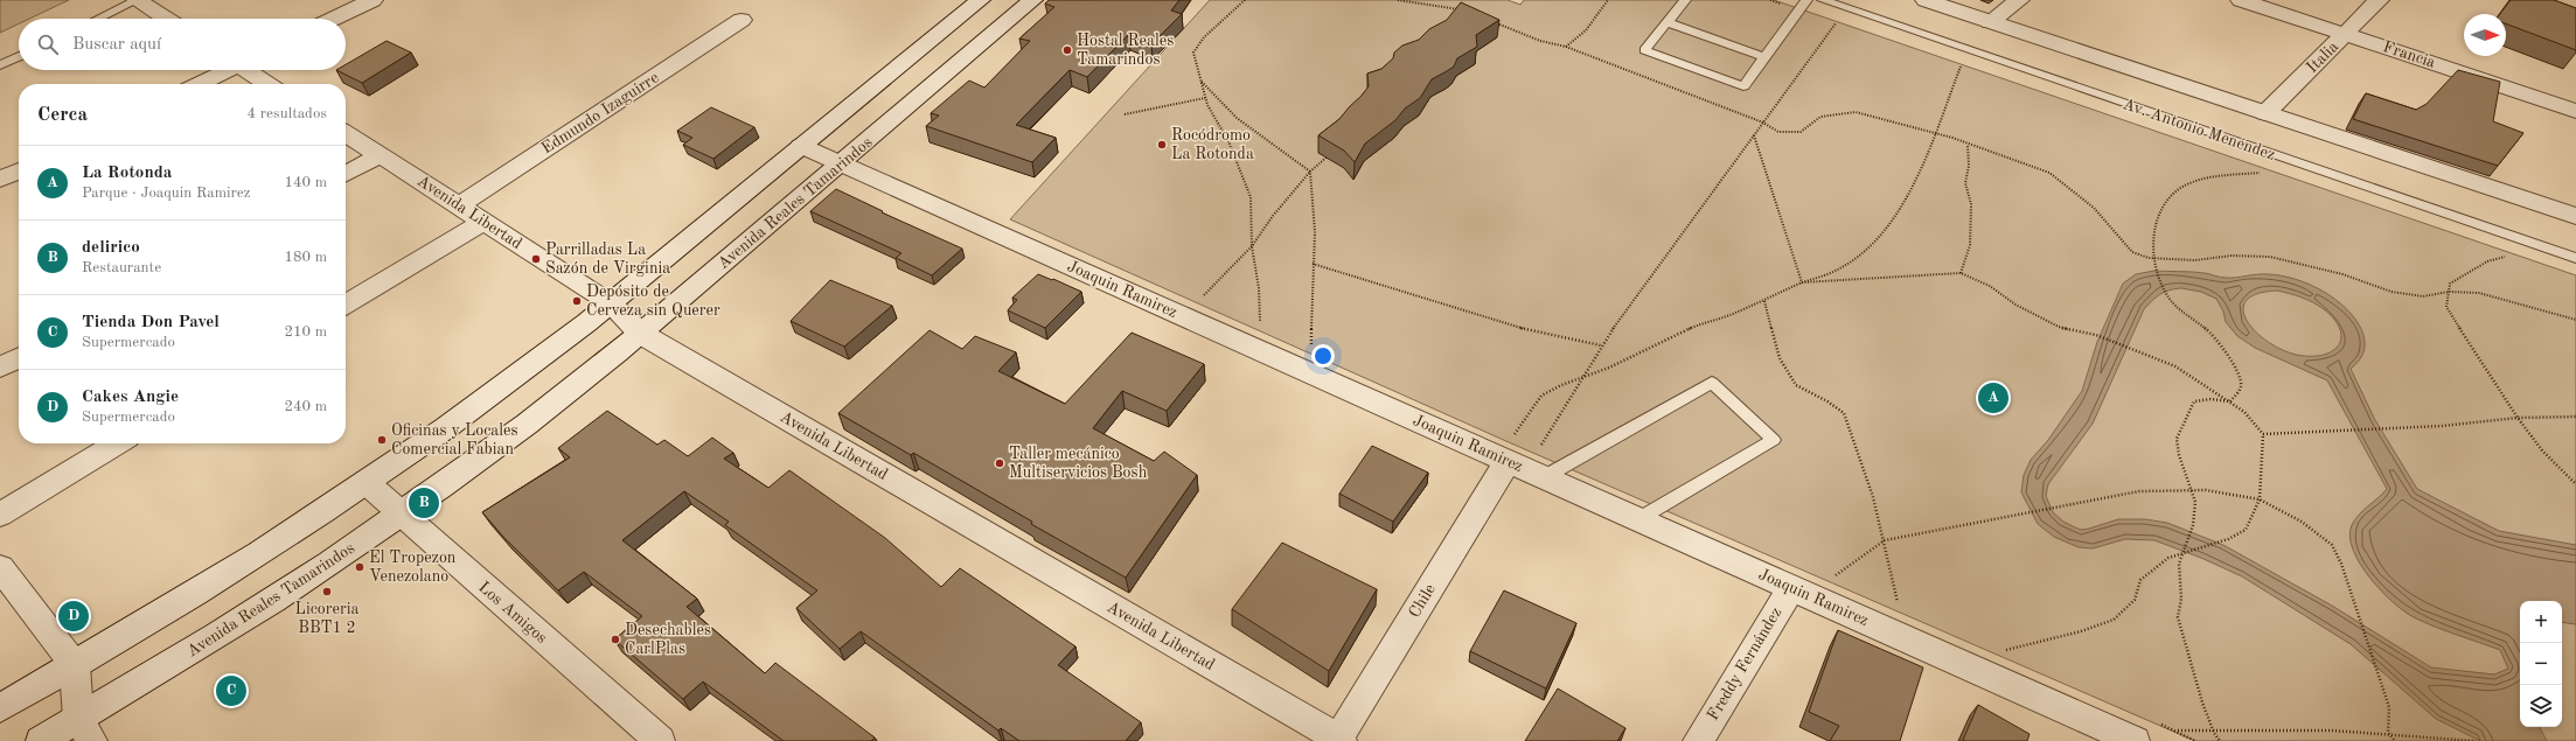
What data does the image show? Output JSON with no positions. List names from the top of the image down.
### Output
{
  "streets": {
    "street": [
      "Francia",
      "Italia",
      "Edmundo Izaguirre",
      "Avenida Reales Tamarindos",
      "Avenida Libertad",
      "Joaquin Ramirez",
      "Chile",
      "Los Amigos",
      "Freddy Fernández"
    ],
    "lane": ["Av. Antonio Menéndez"]
  },
  "crossings": [
    ["Francia", "Italia"],
    ["Edmundo Izaguirre", "Avenida Libertad"],
    ["Avenida Reales Tamarindos", "Avenida Libertad"],
    ["Avenida Reales Tamarindos", "Joaquin Ramirez"],
    ["Avenida Reales Tamarindos", "Los Amigos"],
    ["Avenida Libertad", "Chile"],
    ["Joaquin Ramirez", "Chile"],
    ["Joaquin Ramirez", "Freddy Fernández"]
  ],
  "places": [
    "Hostal Reales Tamarindos",
    "Rocódromo La Rotonda",
    "Parrilladas La Sazón de Virginia",
    "Depósito de Cerveza sin Querer",
    "Oficinas y Locales Comercial Fabian",
    "Taller mecánico Multiservicios Bosh",
    "El Tropezon Venezolano",
    "Licoreria BBT1 2",
    "Desechables CarlPlas"
  ],
  "north": "right",
  "page": {
    "search": "Buscar aquí",
    "heading": ["Cerca", "4 resultados"],
    "list": [
      {
        "mark": "A",
        "name": "La Rotonda",
        "note": "Parque · Joaquin Ramirez",
        "value": "140 m"
      },
      {
        "mark": "B",
        "name": "delirico",
        "note": "Restaurante",
        "value": "180 m"
      },
      {
        "mark": "C",
        "name": "Tienda Don Pavel",
        "note": "Supermercado",
        "value": "210 m"
      },
      {
        "mark": "D",
        "name": "Cakes Angie",
        "note": "Supermercado",
        "value": "240 m"
      }
    ],
    "pins": [
      "A",
      "B",
      "D",
      "C"
    ],
    "map_buttons": ["+", "−"]
  }
}
